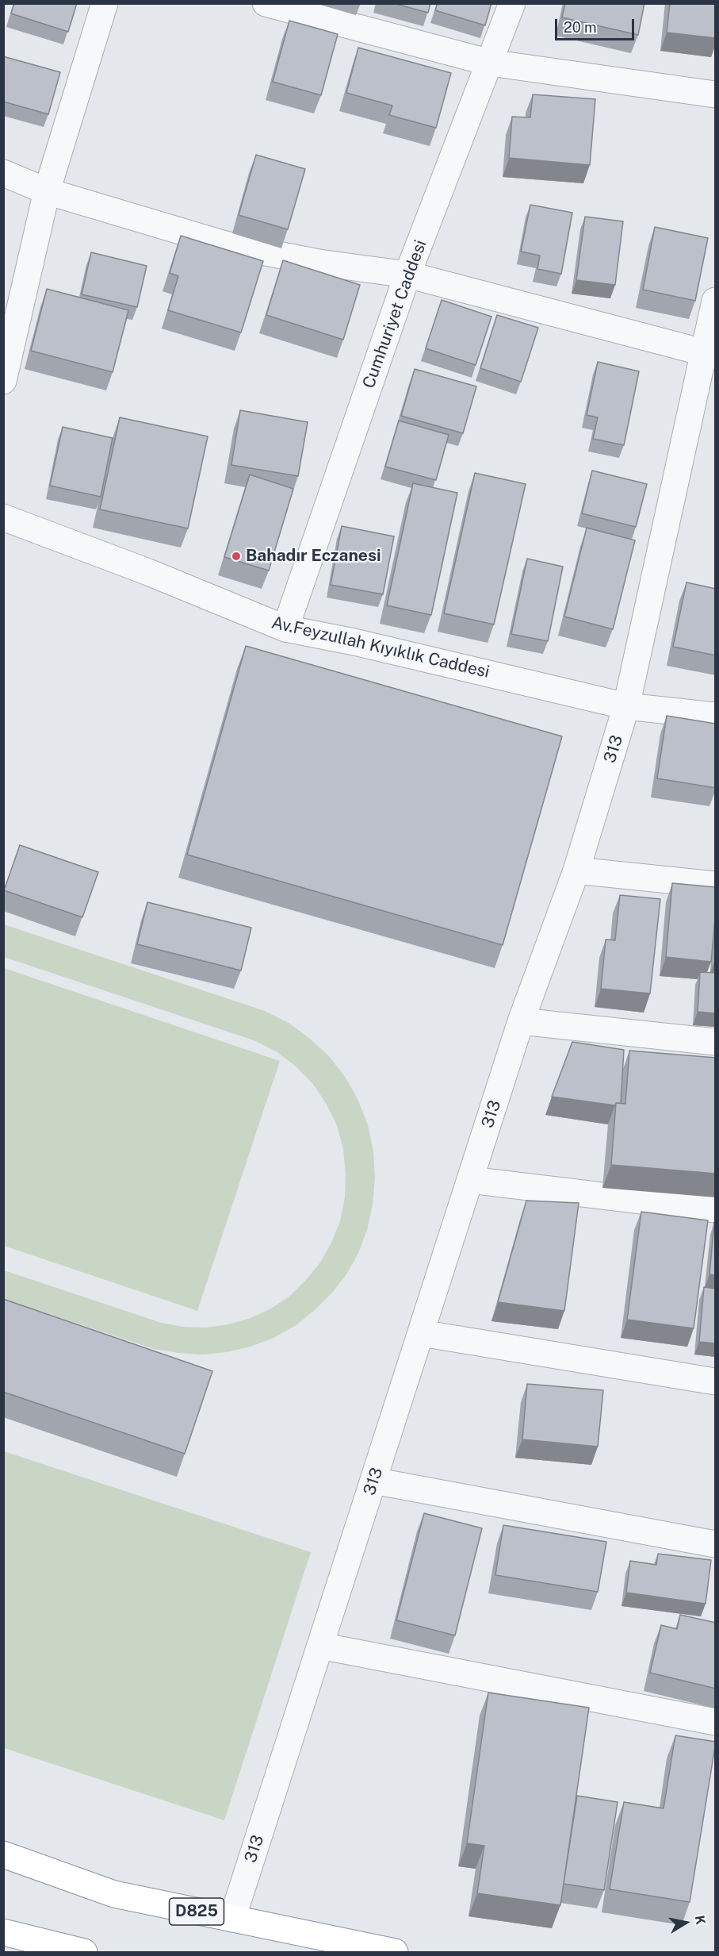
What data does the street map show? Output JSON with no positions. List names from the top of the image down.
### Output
{
  "streets": {
    "highway": ["D825"],
    "street": ["Cumhuriyet Caddesi", "Av.Feyzullah Kıyıklık Caddesi", "313"]
  },
  "crossings": [
    ["Cumhuriyet Caddesi", "Av.Feyzullah Kıyıklık Caddesi"],
    ["Av.Feyzullah Kıyıklık Caddesi", "313"],
    ["313", "D825"]
  ],
  "places": ["Bahadır Eczanesi"],
  "scale_bar": "20 m",
  "north": "right"
}
